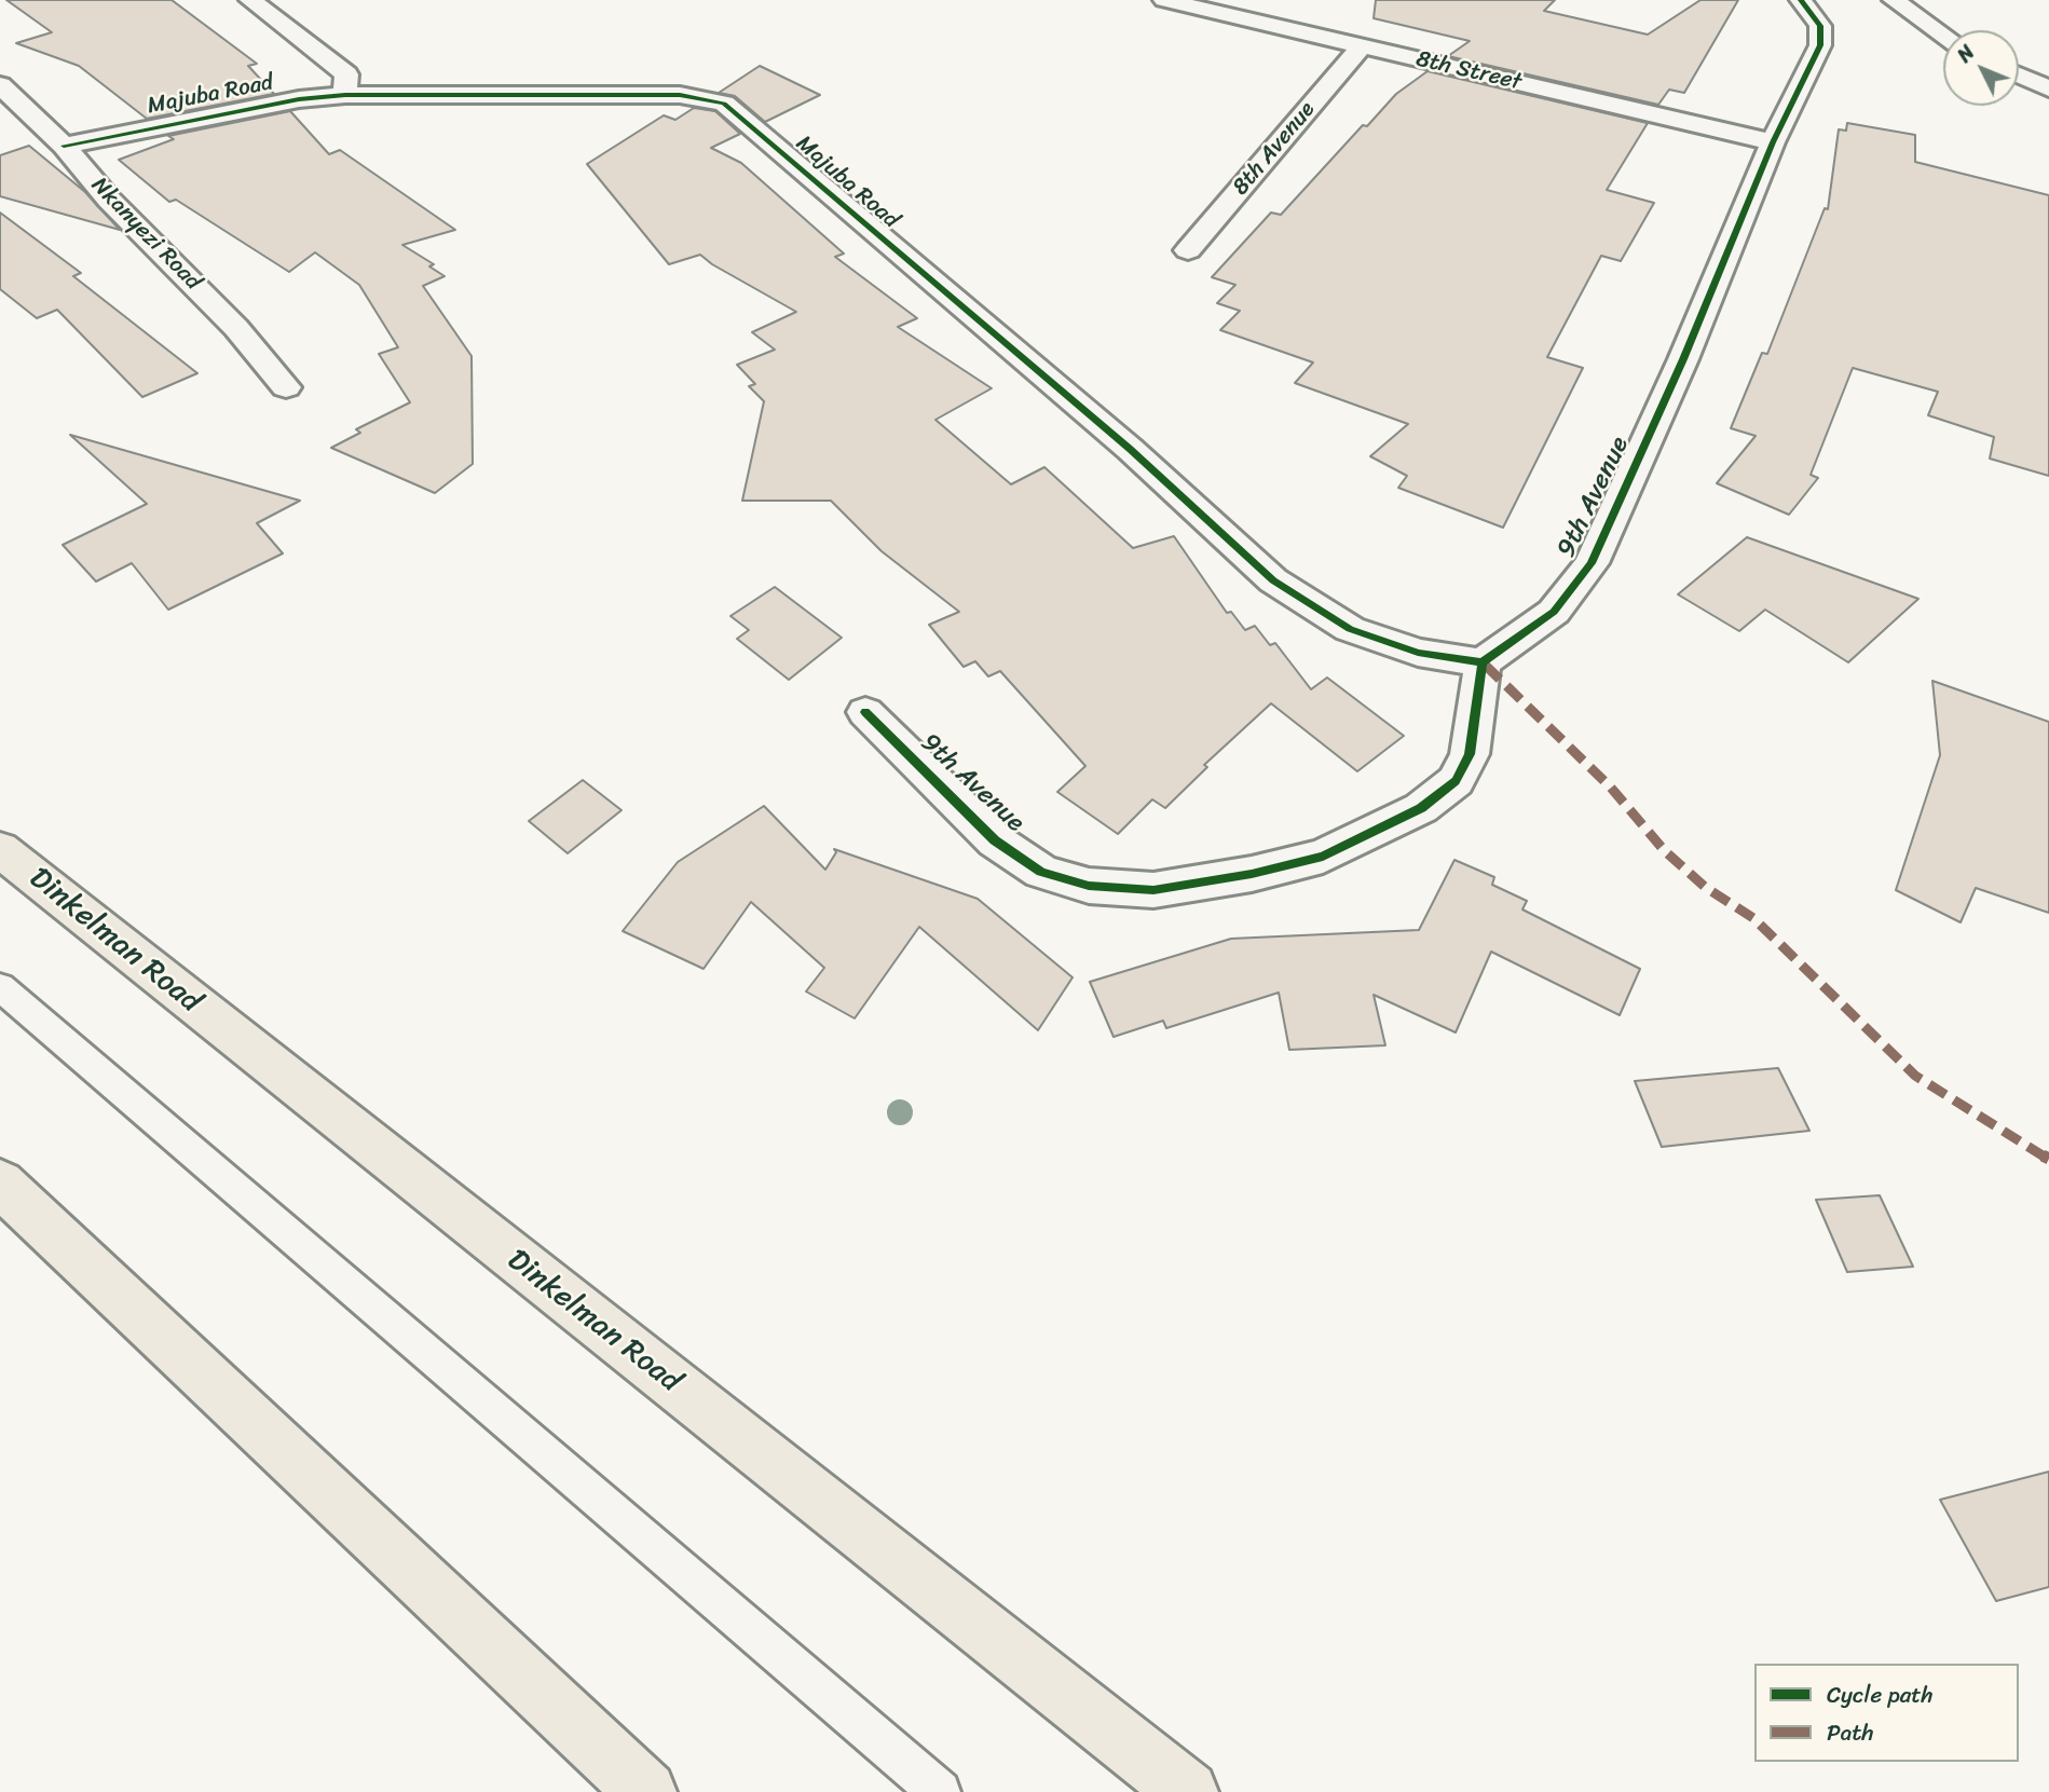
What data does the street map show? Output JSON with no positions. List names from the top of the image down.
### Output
{
  "streets": {
    "main road": ["Dinkelman Road"],
    "street": [
      "8th Street",
      "Majuba Road",
      "8th Avenue",
      "Nkanyezi Road",
      "9th Avenue"
    ]
  },
  "crossings": [
    ["8th Street", "8th Avenue"],
    ["8th Street", "9th Avenue"],
    ["Majuba Road", "Nkanyezi Road"],
    ["Majuba Road", "9th Avenue"]
  ],
  "legend": ["Cycle path", "Path"],
  "north": "top left"
}
